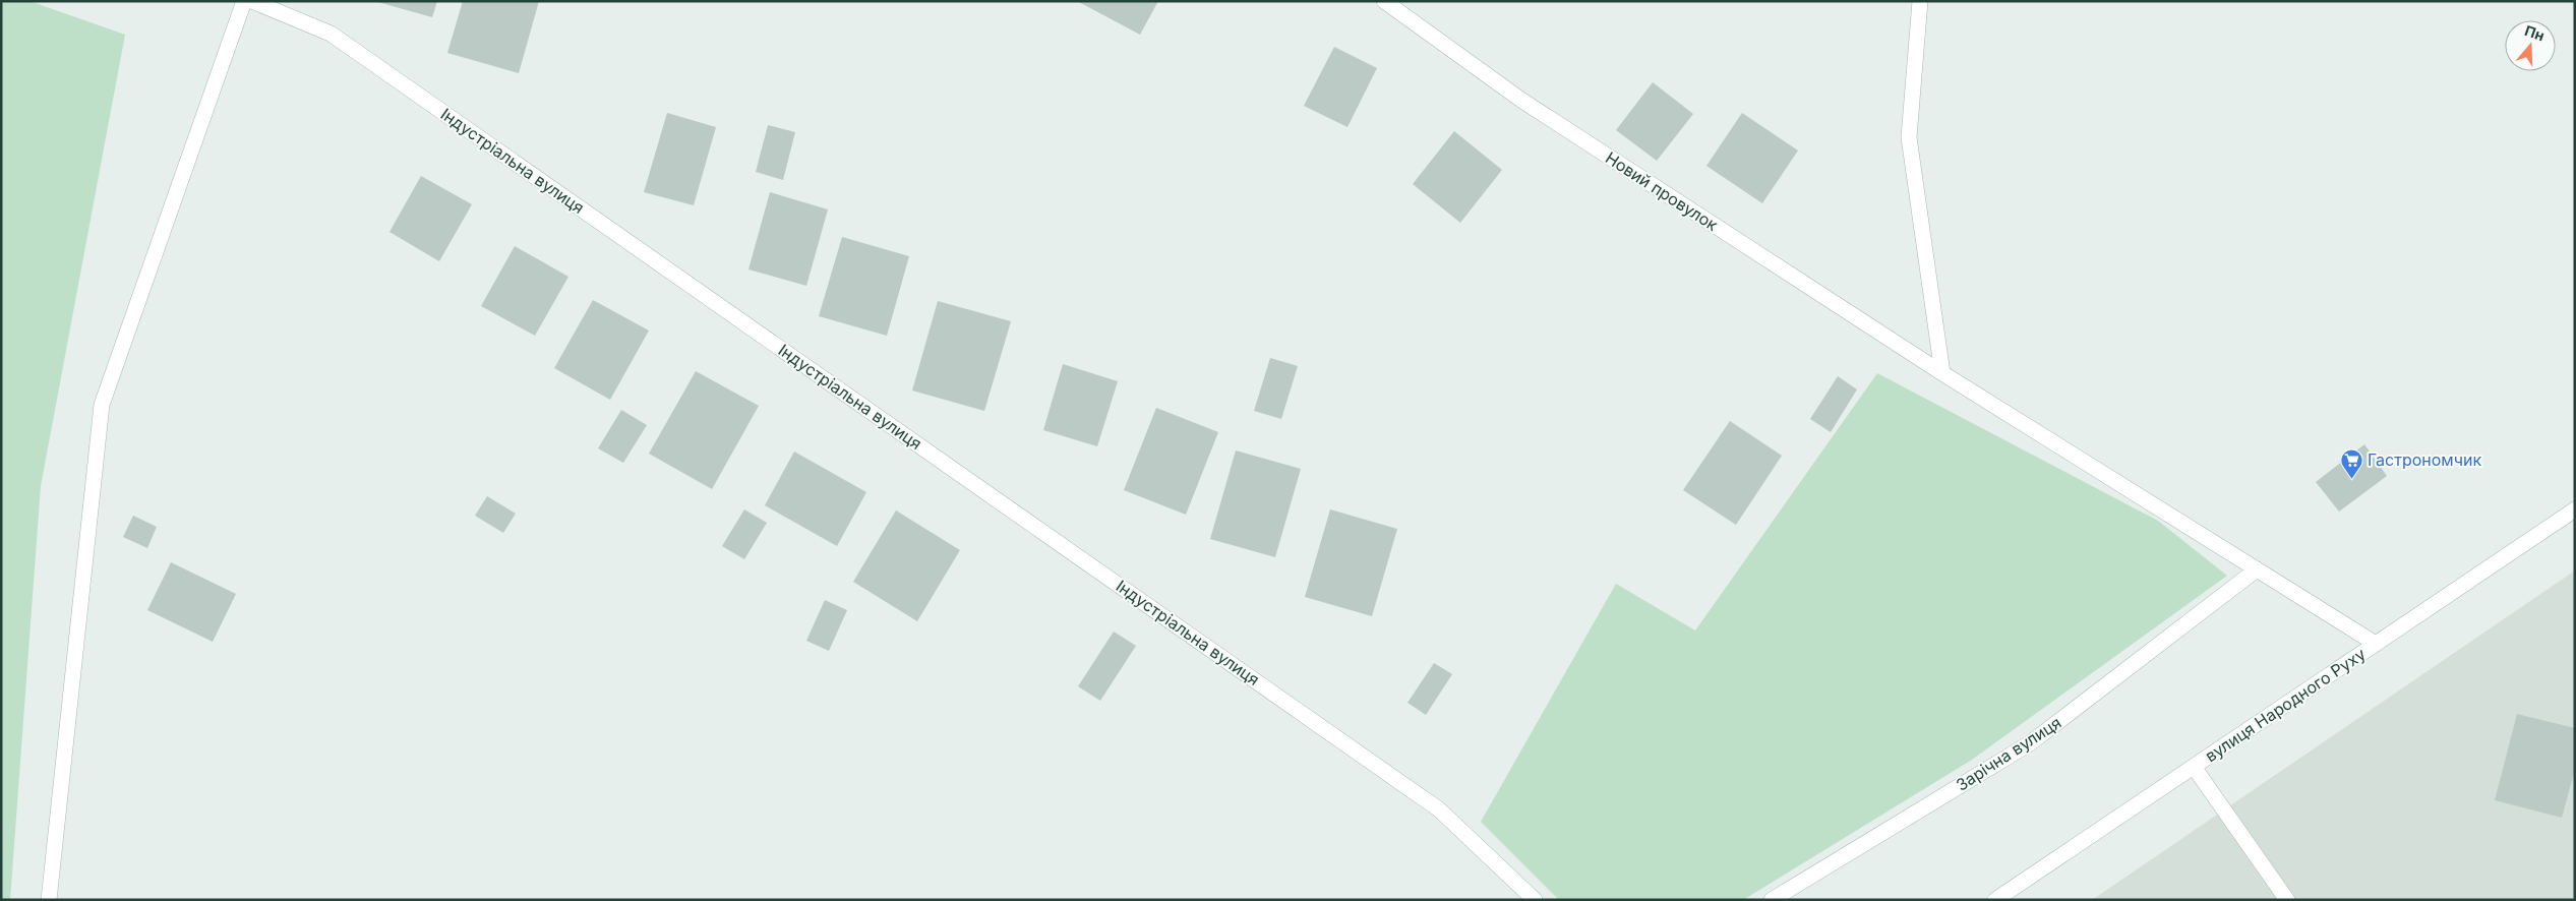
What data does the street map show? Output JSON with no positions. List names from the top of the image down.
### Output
{
  "streets": {
    "street": [
      "Індустріальна вулиця",
      "Новий провулок",
      "вулиця Народного Руху",
      "Зарічна вулиця"
    ]
  },
  "crossings": [
    ["Новий провулок", "вулиця Народного Руху"],
    ["Новий провулок", "Зарічна вулиця"]
  ],
  "places": {
    "supermarket": ["Гастрономчик"]
  },
  "north": "top"
}
